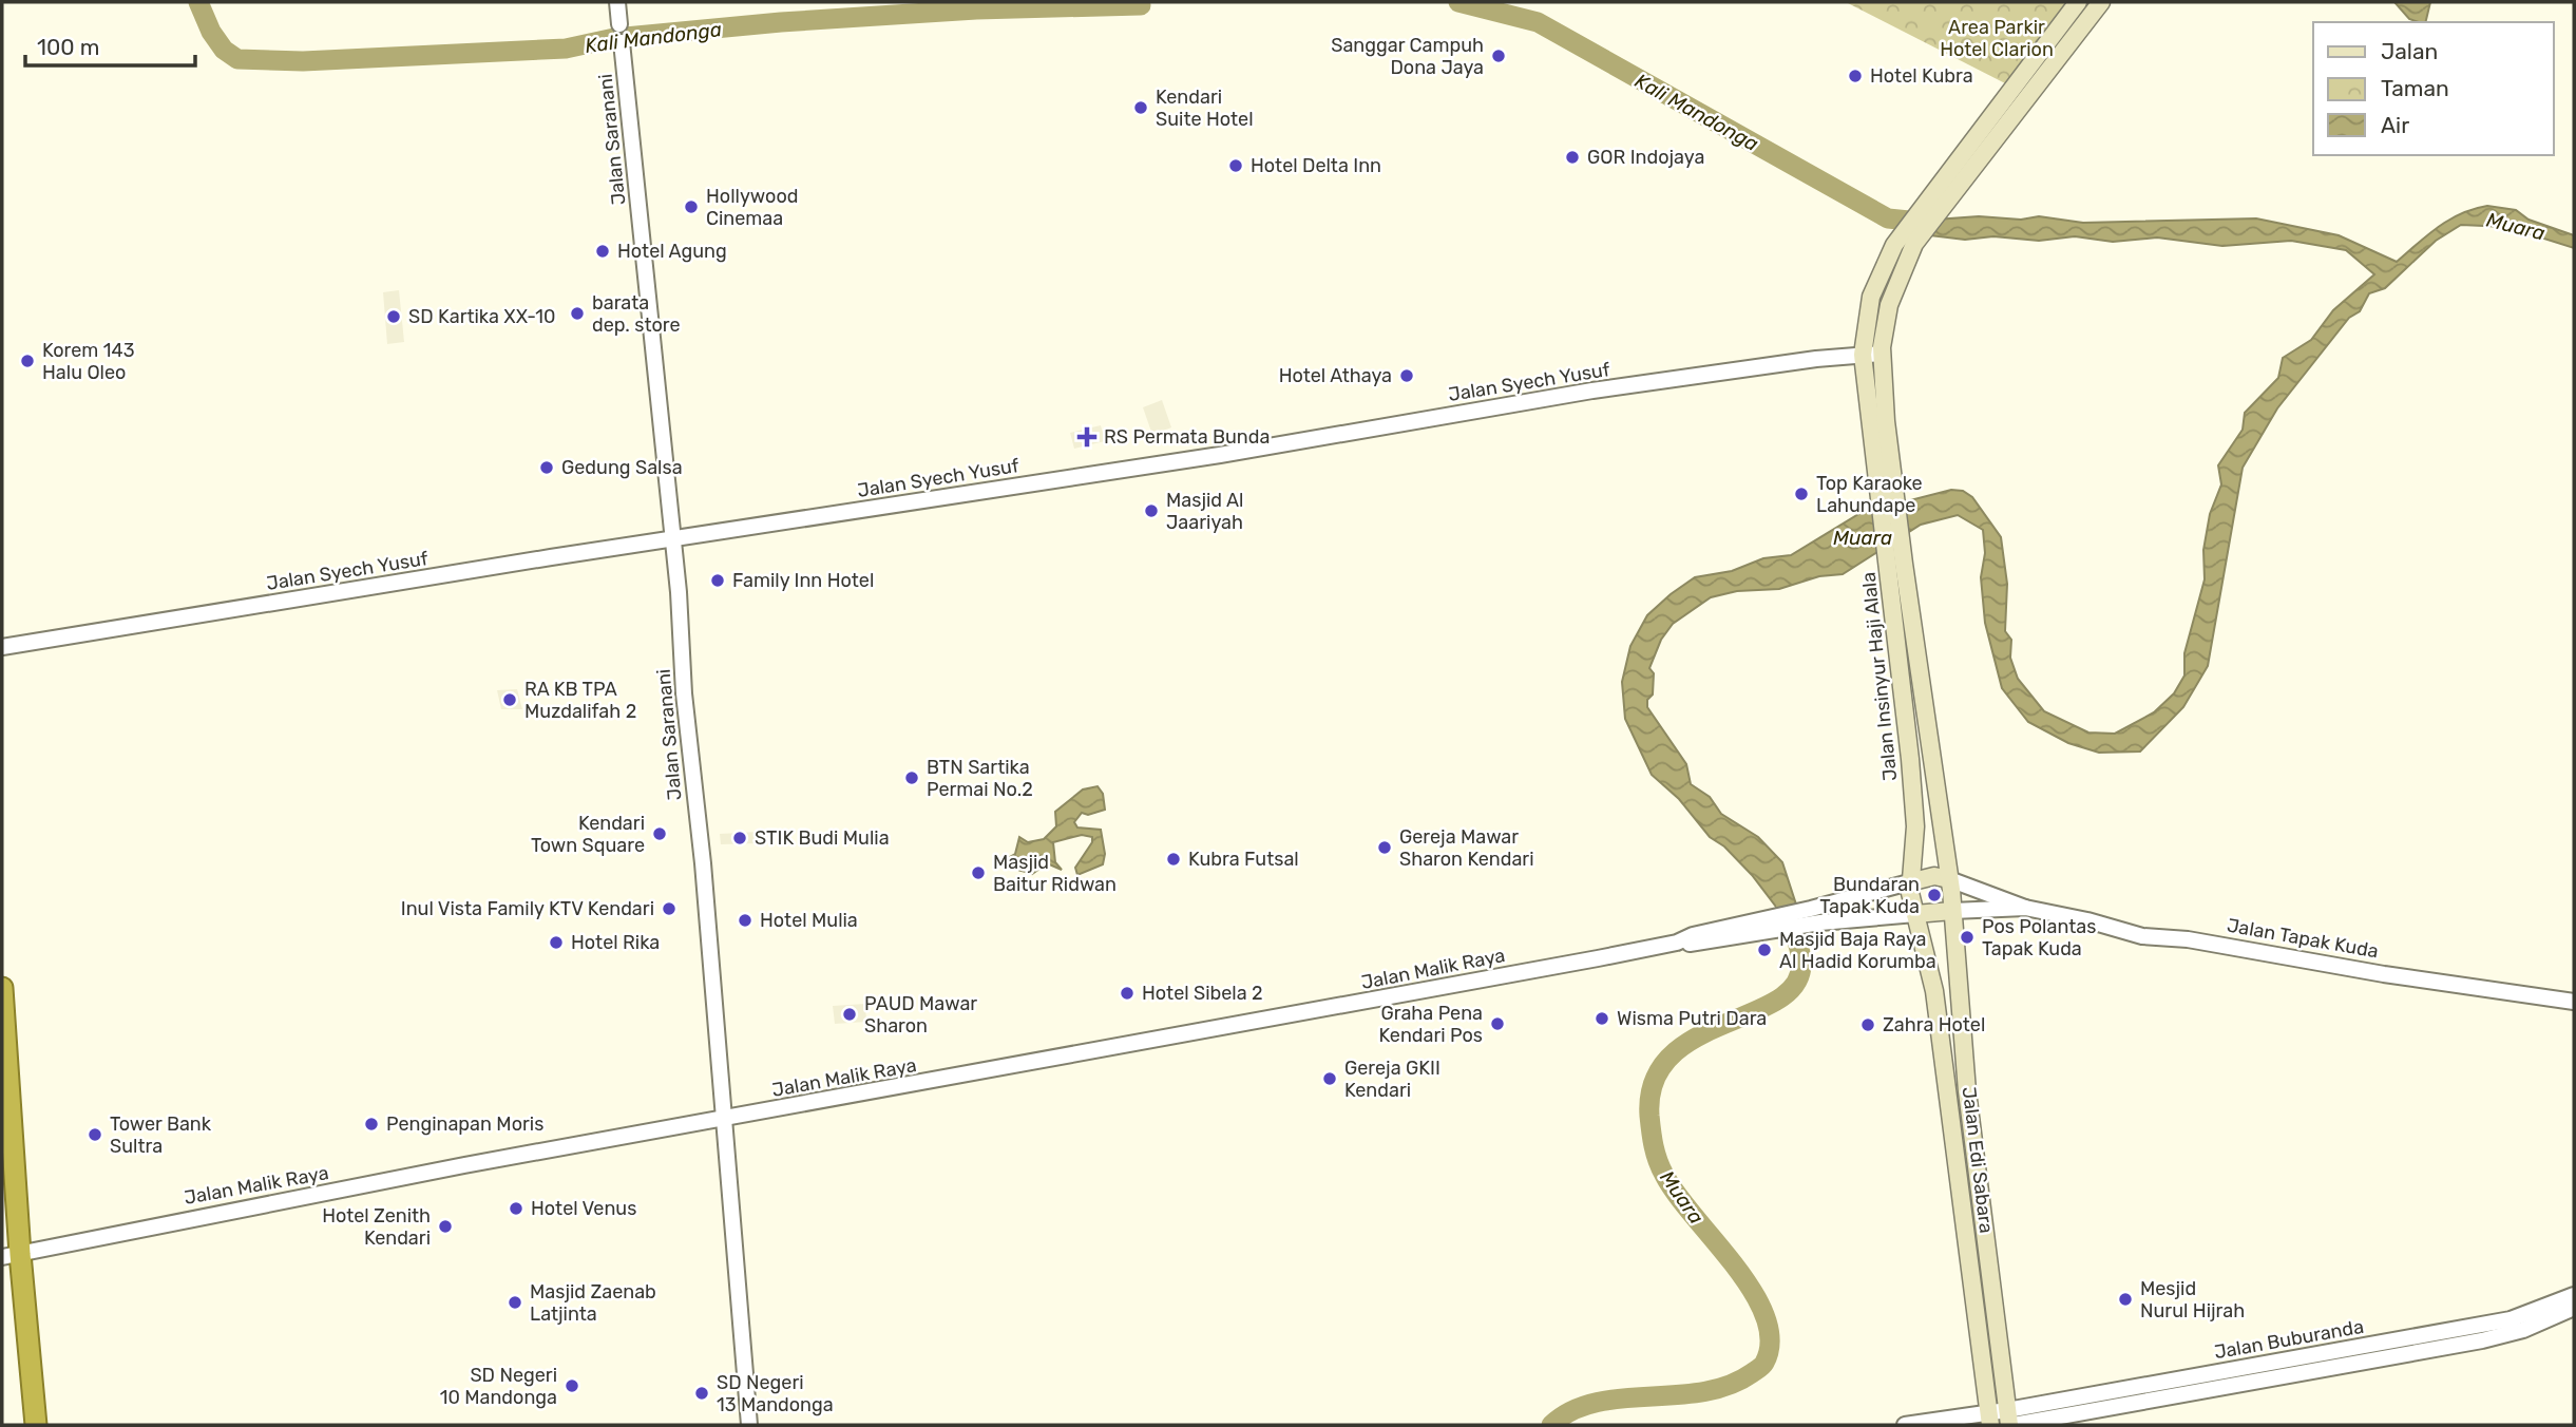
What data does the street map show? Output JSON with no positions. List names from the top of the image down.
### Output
{
  "streets": {
    "main road": ["Jalan Insinyur Haji Alala", "Jalan Edi Sabara"],
    "street": [
      "Jalan Saranani",
      "Jalan Syech Yusuf",
      "Jalan Tapak Kuda",
      "Jalan Malik Raya",
      "Jalan Buburanda"
    ]
  },
  "crossings": [
    ["Jalan Saranani", "Jalan Syech Yusuf"],
    ["Jalan Saranani", "Jalan Malik Raya"],
    ["Jalan Syech Yusuf", "Jalan Insinyur Haji Alala"],
    ["Jalan Insinyur Haji Alala", "Jalan Tapak Kuda"],
    ["Jalan Insinyur Haji Alala", "Jalan Edi Sabara"],
    ["Jalan Tapak Kuda", "Jalan Edi Sabara"],
    ["Jalan Edi Sabara", "Jalan Buburanda"]
  ],
  "water": ["Kali Mandonga", "Muara"],
  "parks": ["Area Parkir Hotel Clarion"],
  "places": {
    "other": [
      "Sanggar Campuh Dona Jaya",
      "Hotel Kubra",
      "Kendari Suite Hotel",
      "GOR Indojaya",
      "Hotel Delta Inn",
      "Hollywood Cinemaa",
      "Hotel Agung",
      "barata dep. store",
      "SD Kartika XX-10",
      "Korem 143 Halu Oleo",
      "Hotel Athaya",
      "Gedung Salsa",
      "Top Karaoke Lahundape",
      "Masjid Al Jaariyah",
      "Family Inn Hotel",
      "RA KB TPA Muzdalifah 2",
      "BTN Sartika Permai No.2",
      "Kendari Town Square",
      "STIK Budi Mulia",
      "Gereja Mawar Sharon Kendari",
      "Kubra Futsal",
      "Masjid Baitur Ridwan",
      "Bundaran Tapak Kuda",
      "Inul Vista Family KTV Kendari",
      "Hotel Mulia",
      "Pos Polantas Tapak Kuda",
      "Hotel Rika",
      "Masjid Baja Raya Al Hadid Korumba",
      "Hotel Sibela 2",
      "PAUD Mawar Sharon",
      "Wisma Putri Dara",
      "Graha Pena Kendari Pos",
      "Zahra Hotel",
      "Gereja GKII Kendari",
      "Penginapan Moris",
      "Tower Bank Sultra",
      "Hotel Venus",
      "Hotel Zenith Kendari",
      "Mesjid Nurul Hijrah",
      "Masjid Zaenab Latjinta",
      "SD Negeri 10 Mandonga",
      "SD Negeri 13 Mandonga"
    ],
    "health": ["RS Permata Bunda"]
  },
  "legend": ["Jalan", "Taman", "Air"],
  "scale_bar": "100 m"
}
